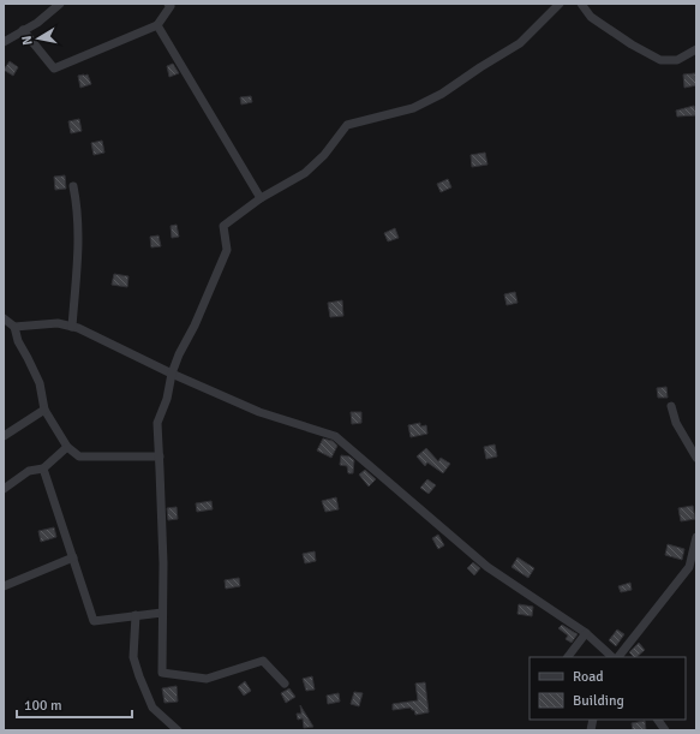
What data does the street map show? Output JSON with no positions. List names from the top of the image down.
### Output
{
  "legend": ["Road", "Building"],
  "scale_bar": "100 m",
  "north": "left"
}
